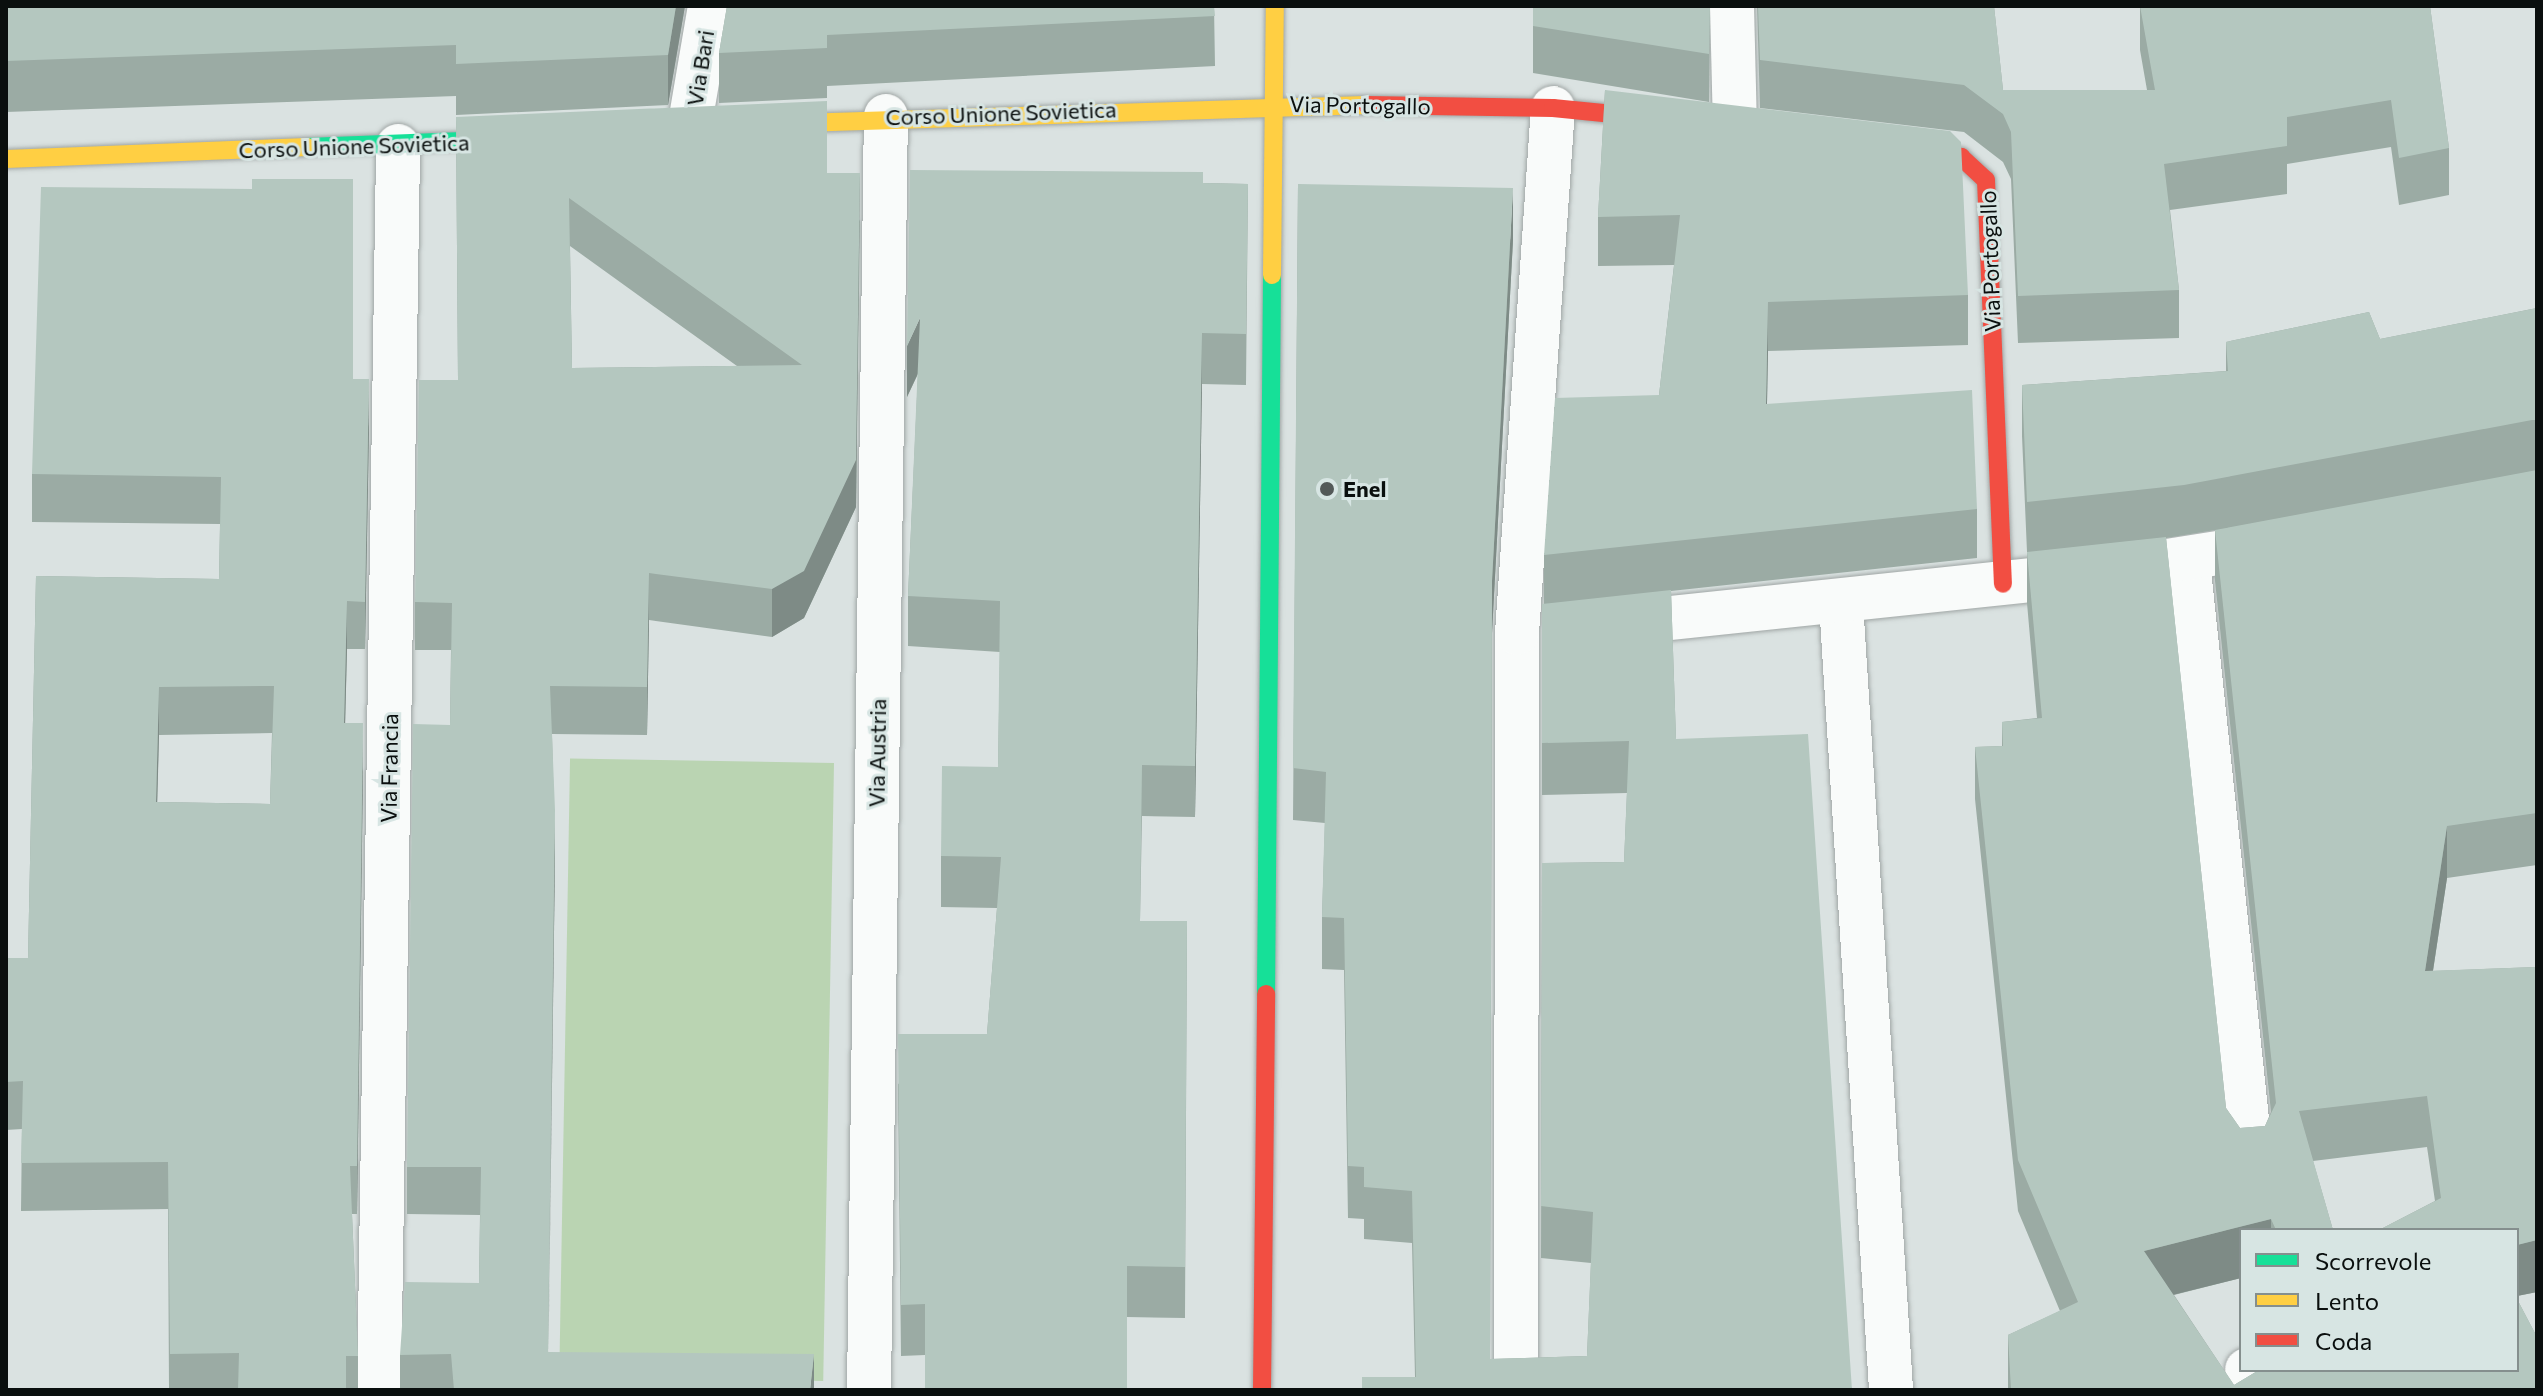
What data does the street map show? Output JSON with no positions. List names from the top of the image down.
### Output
{
  "streets": {
    "street": [
      "Via Bari",
      "Via Portogallo",
      "Corso Unione Sovietica",
      "Via Austria",
      "Via Francia"
    ]
  },
  "crossings": [
    ["Via Portogallo", "Corso Unione Sovietica"],
    ["Corso Unione Sovietica", "Via Austria"],
    ["Corso Unione Sovietica", "Via Francia"]
  ],
  "places": ["Enel"],
  "legend": ["Scorrevole", "Lento", "Coda"]
}
